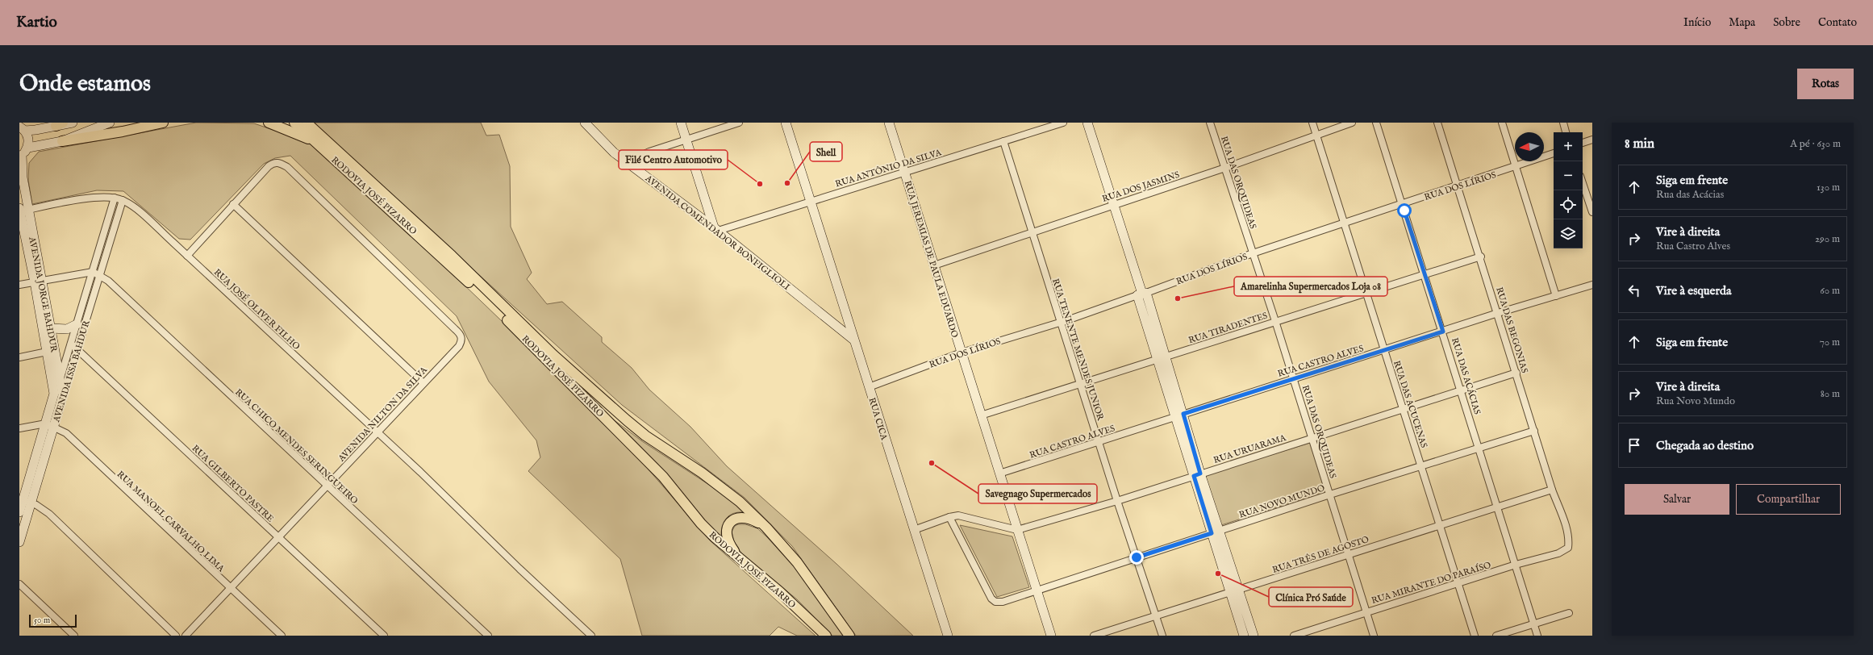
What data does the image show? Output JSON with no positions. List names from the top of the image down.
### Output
{
  "streets": {
    "main road": ["RODOVIA JOSÉ PIZARRO"],
    "street": [
      "RUA ANTÔNIO DA SILVA",
      "RUA DAS ORQUIDEAS",
      "RUA DOS LÍRIOS",
      "RUA DOS JASMINS",
      "AVENIDA COMENDADOR BONFIGLIOLI",
      "RUA JEREMIAS DE PAULA EDUARDO",
      "AVENIDA JORGE BAHDUR",
      "RUA JOSÉ OLIVER FILHO",
      "RUA TIRADENTES",
      "RUA DAS BEGONIAS",
      "RUA TENENTE MENDES JUNIOR",
      "RUA CASTRO ALVES",
      "AVENIDA ISSA BAHDUR",
      "RUA DAS ACÁCIAS",
      "RUA DAS ACUCENAS",
      "AVENIDA NILTON DA SILVA",
      "RUA CICA",
      "RUA CHICO MENDES SERINGUEIRO",
      "RUA URUARAMA",
      "RUA GILBERTO PASTRE",
      "RUA NOVO MUNDO",
      "RUA MANOEL CARVALHO LIMA",
      "RUA TRÊS DE AGOSTO",
      "RUA MIRANTE DO PARAÍSO"
    ]
  },
  "crossings": [
    ["RUA ANTÔNIO DA SILVA", "AVENIDA COMENDADOR BONFIGLIOLI"],
    ["RUA ANTÔNIO DA SILVA", "RUA JEREMIAS DE PAULA EDUARDO"],
    ["RUA ANTÔNIO DA SILVA", "RUA TENENTE MENDES JUNIOR"],
    ["RUA ANTÔNIO DA SILVA", "RUA CICA"],
    ["RUA DAS ORQUIDEAS", "RUA DOS LÍRIOS"],
    ["RUA DAS ORQUIDEAS", "RUA DOS JASMINS"],
    ["RUA DAS ORQUIDEAS", "RUA TIRADENTES"],
    ["RUA DAS ORQUIDEAS", "RUA CASTRO ALVES"],
    ["RUA DAS ORQUIDEAS", "RUA URUARAMA"],
    ["RUA DAS ORQUIDEAS", "RUA NOVO MUNDO"],
    ["RUA DAS ORQUIDEAS", "RUA TRÊS DE AGOSTO"],
    ["RUA DAS ORQUIDEAS", "RUA MIRANTE DO PARAÍSO"],
    ["RUA DOS LÍRIOS", "RUA JEREMIAS DE PAULA EDUARDO"],
    ["RUA DOS LÍRIOS", "RUA DAS BEGONIAS"],
    ["RUA DOS LÍRIOS", "RUA TENENTE MENDES JUNIOR"],
    ["RUA DOS LÍRIOS", "RUA DAS ACÁCIAS"],
    ["RUA DOS LÍRIOS", "RUA DAS ACUCENAS"],
    ["RUA DOS LÍRIOS", "RUA CICA"],
    ["RUA DOS JASMINS", "RUA JEREMIAS DE PAULA EDUARDO"],
    ["RUA DOS JASMINS", "RUA TENENTE MENDES JUNIOR"],
    ["RUA DOS JASMINS", "RUA DAS ACUCENAS"],
    ["AVENIDA COMENDADOR BONFIGLIOLI", "RUA CICA"],
    ["RUA JEREMIAS DE PAULA EDUARDO", "RUA TIRADENTES"],
    ["RUA JEREMIAS DE PAULA EDUARDO", "RUA CASTRO ALVES"],
    ["RUA JEREMIAS DE PAULA EDUARDO", "RUA URUARAMA"],
    ["RUA JEREMIAS DE PAULA EDUARDO", "RUA NOVO MUNDO"],
    ["AVENIDA JORGE BAHDUR", "RUA JOSÉ OLIVER FILHO"],
    ["AVENIDA JORGE BAHDUR", "AVENIDA ISSA BAHDUR"],
    ["AVENIDA JORGE BAHDUR", "RUA MANOEL CARVALHO LIMA"],
    ["RUA JOSÉ OLIVER FILHO", "AVENIDA ISSA BAHDUR"],
    ["RUA JOSÉ OLIVER FILHO", "AVENIDA NILTON DA SILVA"],
    ["RUA TIRADENTES", "RUA DAS BEGONIAS"],
    ["RUA TIRADENTES", "RUA TENENTE MENDES JUNIOR"],
    ["RUA TIRADENTES", "RUA DAS ACÁCIAS"],
    ["RUA TIRADENTES", "RUA DAS ACUCENAS"],
    ["RUA DAS BEGONIAS", "RUA CASTRO ALVES"],
    ["RUA DAS BEGONIAS", "RUA URUARAMA"],
    ["RUA DAS BEGONIAS", "RUA NOVO MUNDO"],
    ["RUA DAS BEGONIAS", "RUA TRÊS DE AGOSTO"],
    ["RUA DAS BEGONIAS", "RUA MIRANTE DO PARAÍSO"],
    ["RUA TENENTE MENDES JUNIOR", "RUA CASTRO ALVES"],
    ["RUA TENENTE MENDES JUNIOR", "RUA URUARAMA"],
    ["RUA TENENTE MENDES JUNIOR", "RUA NOVO MUNDO"],
    ["RUA TENENTE MENDES JUNIOR", "RUA TRÊS DE AGOSTO"],
    ["RUA CASTRO ALVES", "RUA DAS ACÁCIAS"],
    ["RUA CASTRO ALVES", "RUA DAS ACUCENAS"],
    ["AVENIDA ISSA BAHDUR", "RUA CHICO MENDES SERINGUEIRO"],
    ["AVENIDA ISSA BAHDUR", "RUA GILBERTO PASTRE"],
    ["AVENIDA ISSA BAHDUR", "RUA MANOEL CARVALHO LIMA"],
    ["RUA DAS ACÁCIAS", "RUA URUARAMA"],
    ["RUA DAS ACÁCIAS", "RUA NOVO MUNDO"],
    ["RUA DAS ACÁCIAS", "RUA TRÊS DE AGOSTO"],
    ["RUA DAS ACÁCIAS", "RUA MIRANTE DO PARAÍSO"],
    ["RUA DAS ACUCENAS", "RUA URUARAMA"],
    ["RUA DAS ACUCENAS", "RUA NOVO MUNDO"],
    ["RUA DAS ACUCENAS", "RUA TRÊS DE AGOSTO"],
    ["RUA DAS ACUCENAS", "RUA MIRANTE DO PARAÍSO"],
    ["AVENIDA NILTON DA SILVA", "RUA CHICO MENDES SERINGUEIRO"],
    ["AVENIDA NILTON DA SILVA", "RUA GILBERTO PASTRE"],
    ["AVENIDA NILTON DA SILVA", "RUA MANOEL CARVALHO LIMA"]
  ],
  "places": [
    "Shell",
    "Filé Centro Automotivo",
    "Amarelinha Supermercados Loja 08",
    "Savegnago Supermercados",
    "Clínica Pró Saúde"
  ],
  "scale_bar": "50 m",
  "north": "left",
  "page": {
    "header": "Kartio",
    "nav": [
      "Início",
      "Mapa",
      "Sobre",
      "Contato"
    ],
    "buttons": [
      "Rotas",
      ["Salvar", "Compartilhar"]
    ],
    "title": "Onde estamos",
    "heading": ["8 min", "A pé · 630 m"],
    "map_buttons": ["+", "−"],
    "list": [
      ["Siga em frente", "Rua das Acácias", "130 m"],
      ["Vire à direita", "Rua Castro Alves", "290 m"],
      ["Vire à esquerda", "60 m"],
      ["Siga em frente", "70 m"],
      ["Vire à direita", "Rua Novo Mundo", "80 m"],
      "Chegada ao destino"
    ],
    "scale": "50 m"
  }
}
